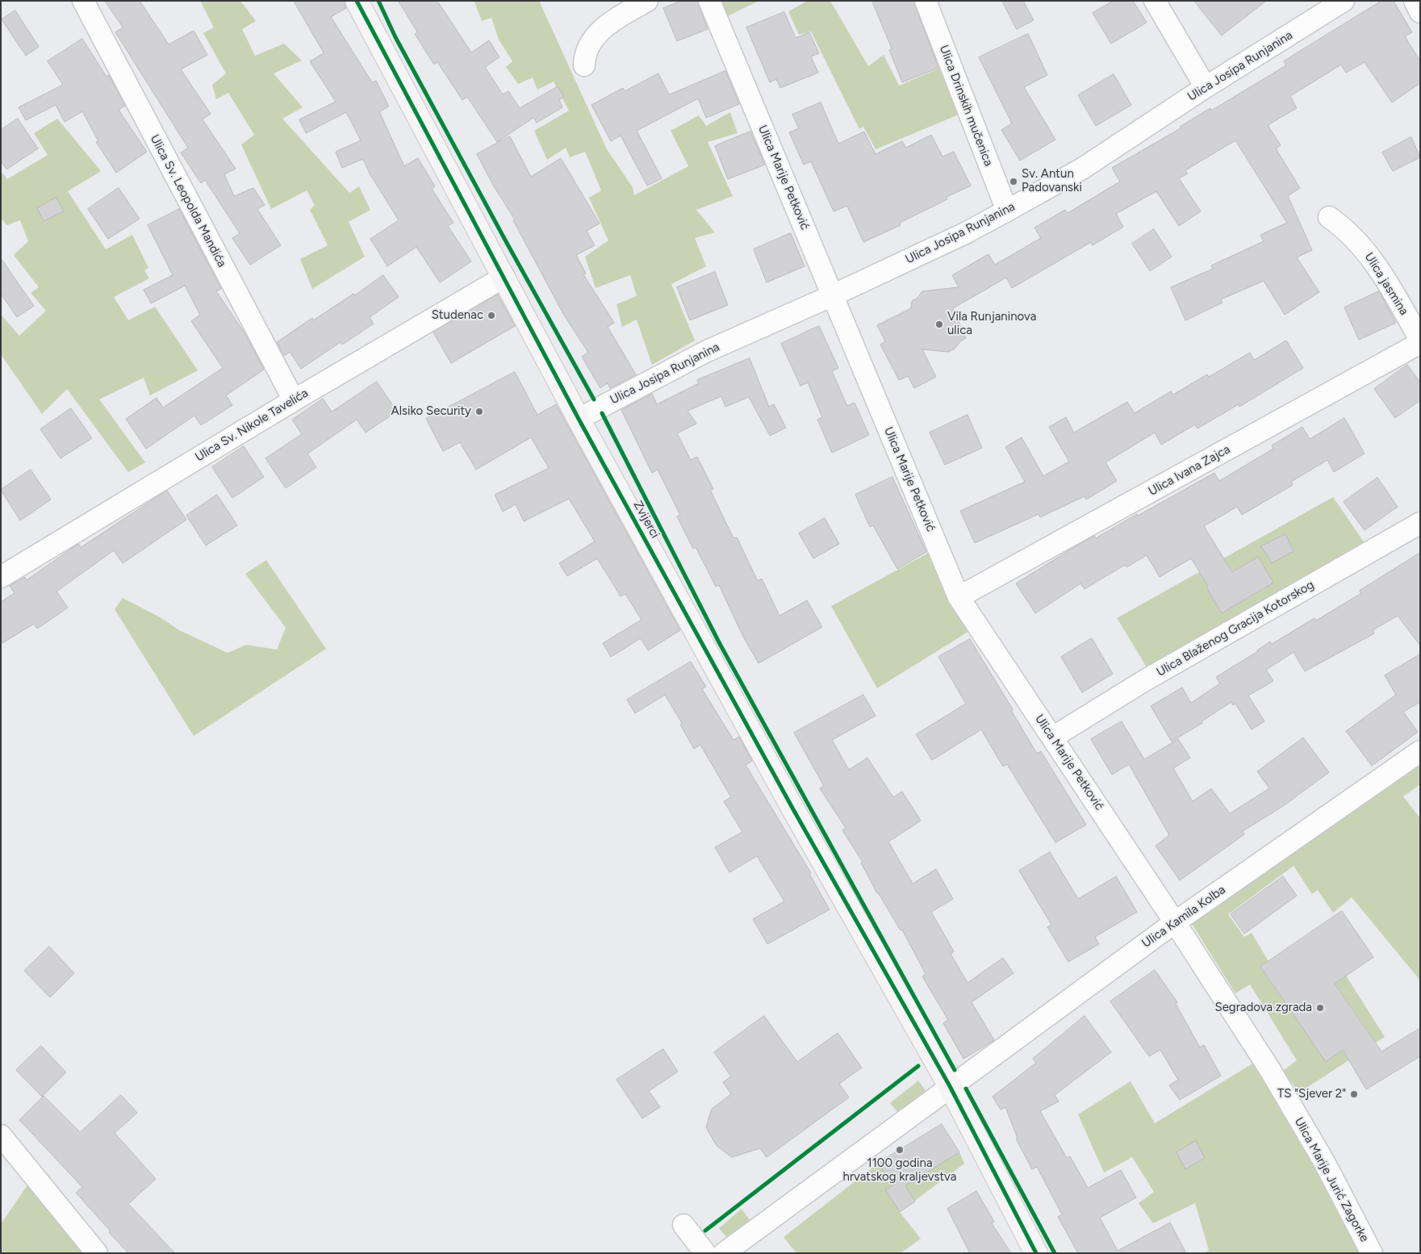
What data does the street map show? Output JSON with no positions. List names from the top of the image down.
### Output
{
  "streets": {
    "main road": ["Zvijerci"],
    "street": [
      "Ulica Josipa Runjanina",
      "Ulica Drinskih mučenica",
      "Ulica Marije Petković",
      "Ulica Sv. Leopolda Mandića",
      "Ulica jasmina",
      "Ulica Sv. Nikole Tavelića",
      "Ulica Ivana Zajca",
      "Ulica Blaženog Gracija Kotorskog",
      "Ulica Kamila Kolba",
      "Ulica Marije Jurić Zagorke"
    ]
  },
  "crossings": [
    ["Ulica Josipa Runjanina", "Ulica Drinskih mučenica"],
    ["Ulica Josipa Runjanina", "Ulica Marije Petković"],
    ["Ulica Josipa Runjanina", "Zvijerci"],
    ["Ulica Marije Petković", "Ulica Ivana Zajca"],
    ["Ulica Marije Petković", "Ulica Blaženog Gracija Kotorskog"],
    ["Ulica Marije Petković", "Ulica Kamila Kolba"],
    ["Ulica Marije Petković", "Ulica Marije Jurić Zagorke"],
    ["Ulica Sv. Leopolda Mandića", "Ulica Sv. Nikole Tavelića"],
    ["Ulica Sv. Nikole Tavelića", "Zvijerci"],
    ["Zvijerci", "Ulica Kamila Kolba"],
    ["Ulica Kamila Kolba", "Ulica Marije Jurić Zagorke"]
  ],
  "places": [
    "Sv. Antun Padovanski",
    "Studenac",
    "Vila Runjaninova ulica",
    "Alsiko Security",
    "Segradova zgrada",
    "TS \"Sjever 2\"",
    "1100 godina hrvatskog kraljevstva"
  ]
}
